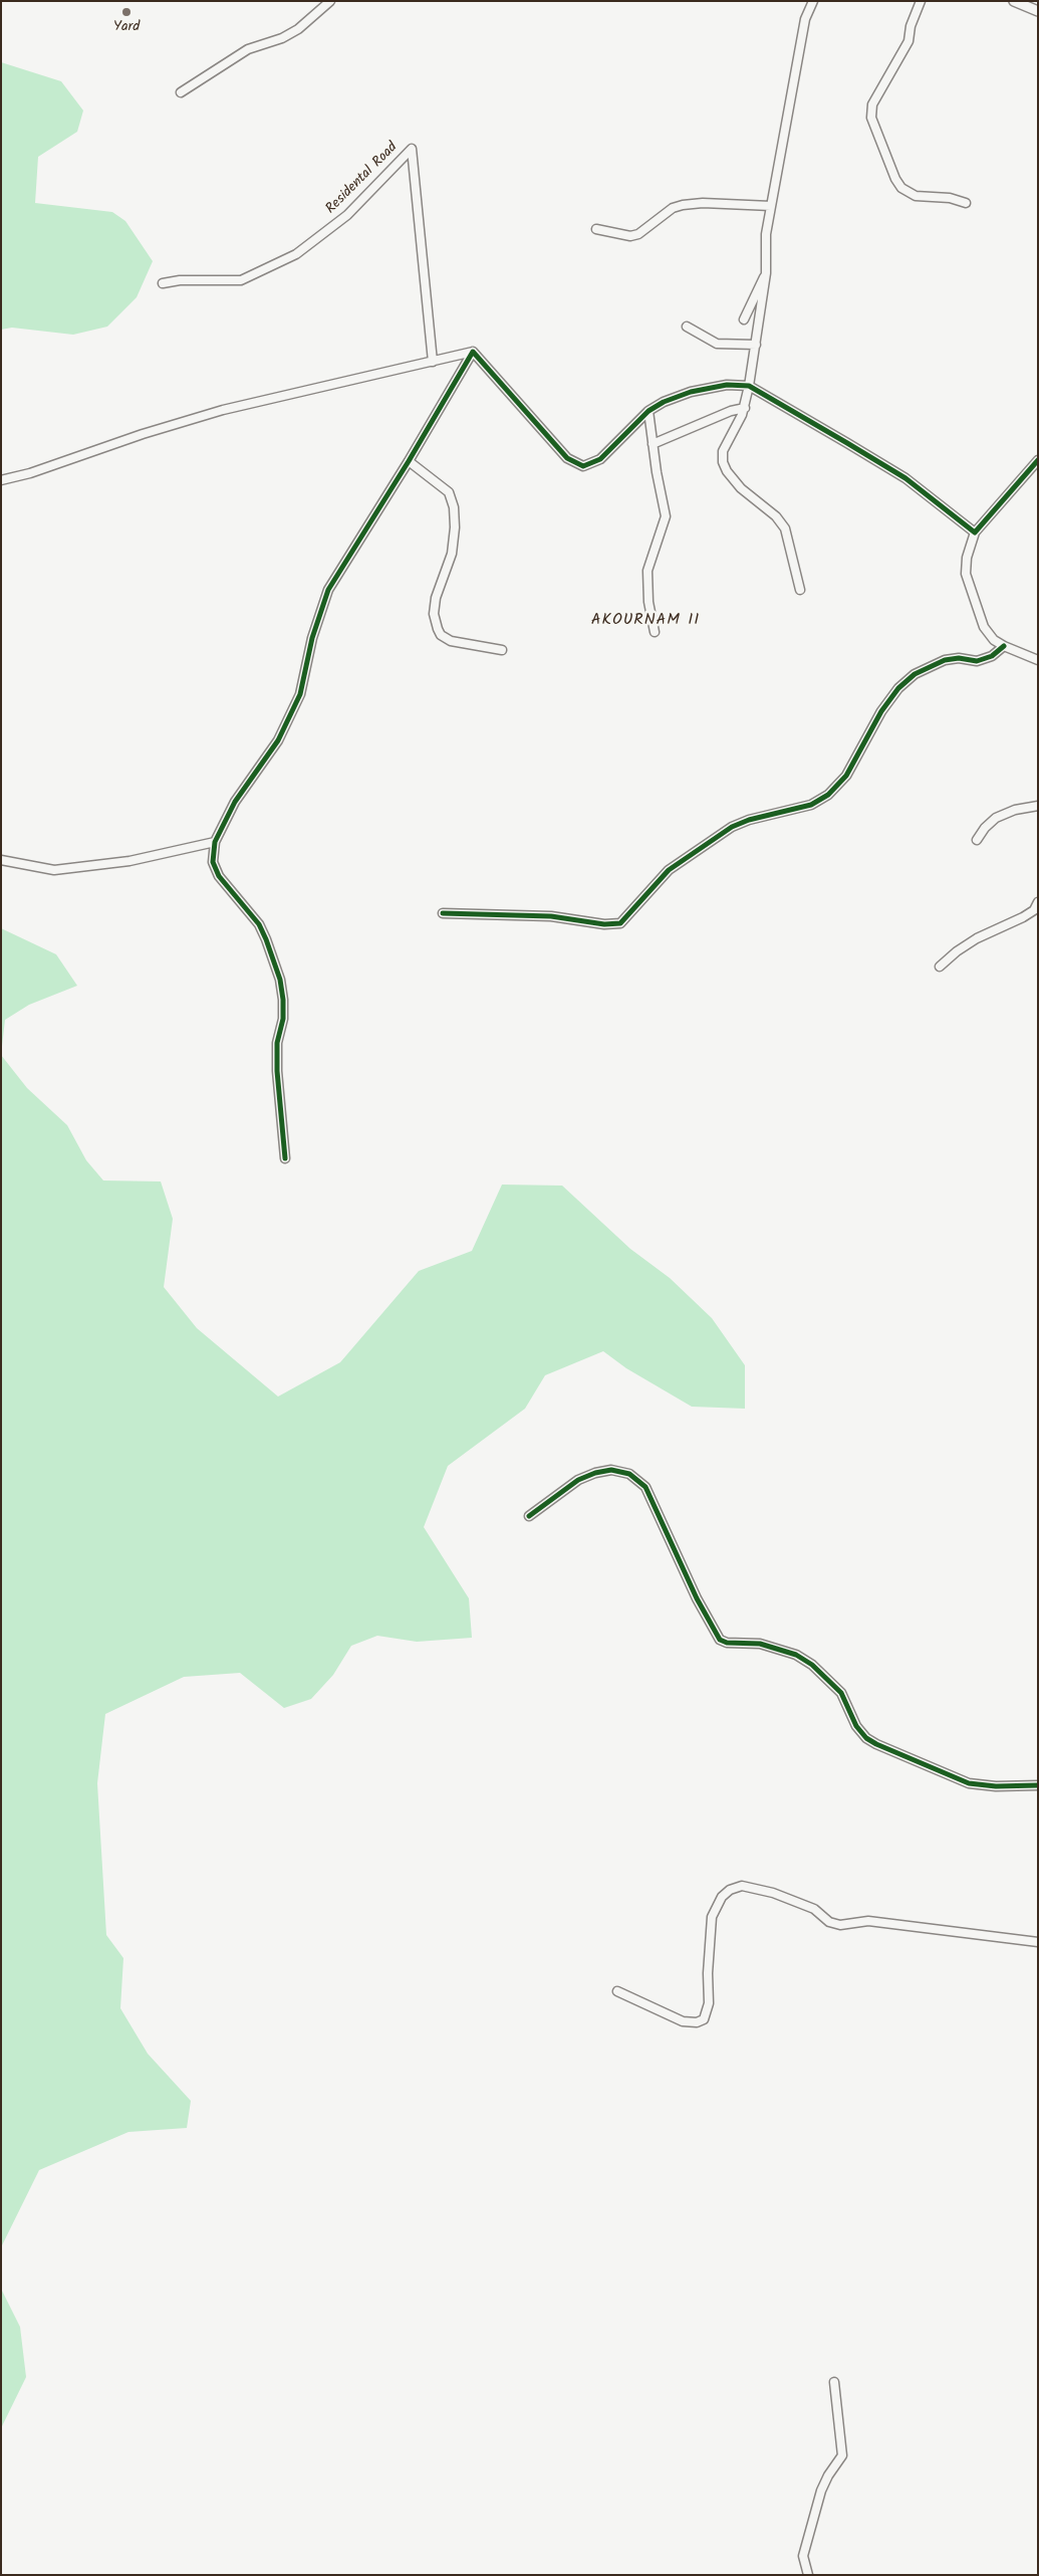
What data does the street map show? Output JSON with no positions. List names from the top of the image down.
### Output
{
  "streets": {
    "street": ["Residental Road"]
  },
  "districts": ["AKOURNAM II"],
  "places": ["Yard"]
}
